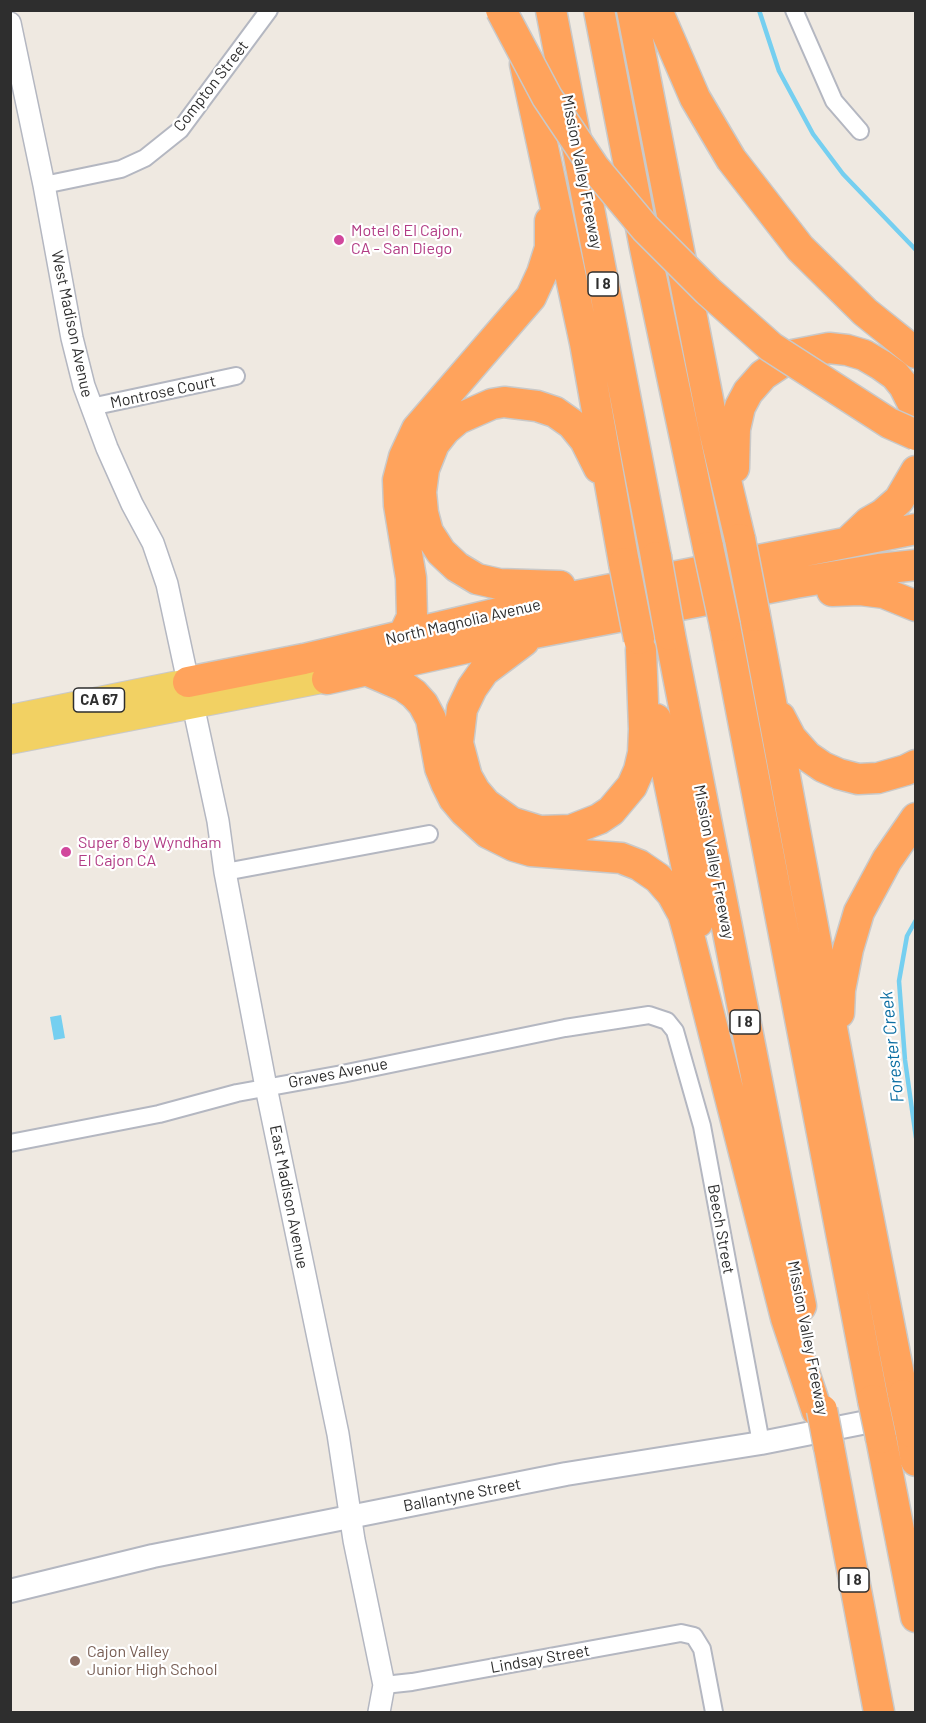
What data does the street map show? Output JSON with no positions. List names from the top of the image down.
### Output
{
  "streets": {
    "highway": ["Mission Valley Freeway", "I 8", "North Magnolia Avenue"],
    "main road": ["CA 67", "Ballantyne Street"],
    "street": [
      "Compton Street",
      "West Madison Avenue",
      "Montrose Court",
      "Graves Avenue",
      "East Madison Avenue",
      "Beech Street",
      "Lindsay Street"
    ]
  },
  "crossings": [
    ["Compton Street", "West Madison Avenue"],
    ["West Madison Avenue", "Montrose Court"],
    ["West Madison Avenue", "North Magnolia Avenue"],
    ["West Madison Avenue", "East Madison Avenue"],
    ["North Magnolia Avenue", "East Madison Avenue"],
    ["Graves Avenue", "East Madison Avenue"],
    ["Graves Avenue", "Beech Street"],
    ["East Madison Avenue", "Ballantyne Street"],
    ["East Madison Avenue", "Lindsay Street"],
    ["Beech Street", "Ballantyne Street"]
  ],
  "water": ["Forester Creek"],
  "places": ["Motel 6 El Cajon, CA - San Diego", "Super 8 by Wyndham El Cajon CA", "Cajon Valley Junior High School"]
}
